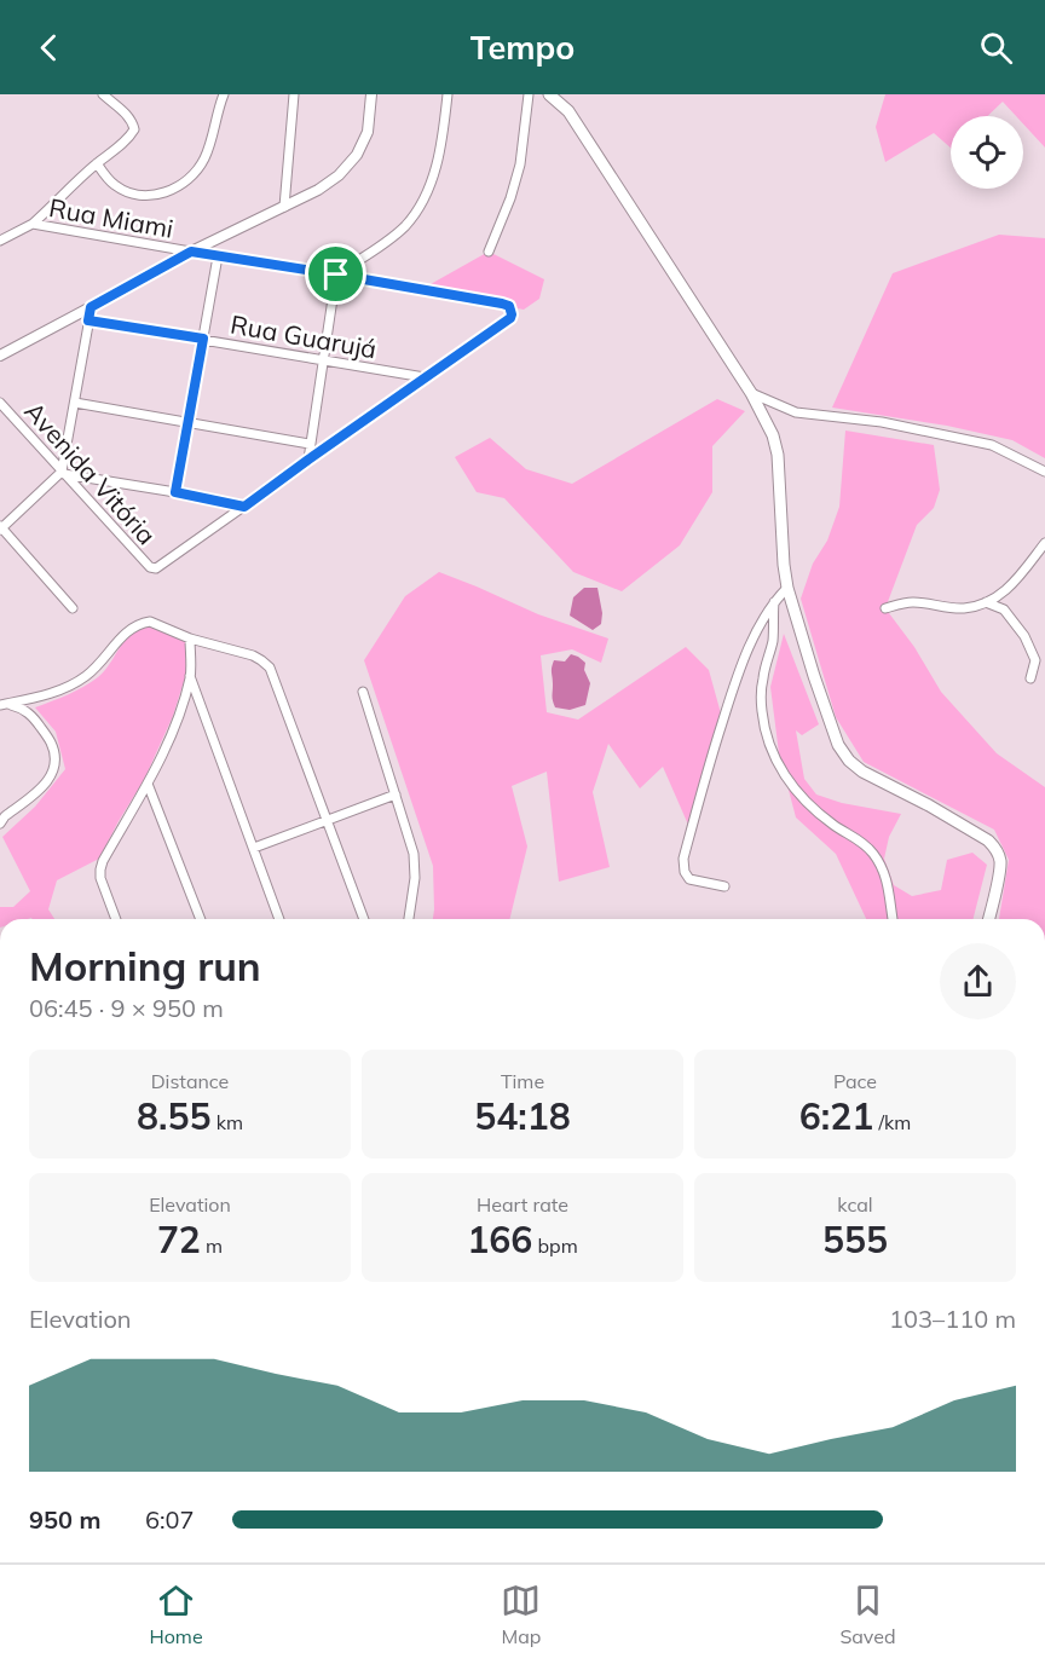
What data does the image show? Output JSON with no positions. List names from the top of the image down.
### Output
{
  "streets": {
    "street": ["Rua Miami", "Rua Guarujá", "Avenida Vitória"]
  },
  "crossings": [
    ["Rua Miami", "Rua Guarujá"]
  ],
  "page": {
    "header": "Tempo",
    "heading": ["Morning run", "06:45 · 9 × 950 m"],
    "stats": [
      ["Distance", "8.55 km"],
      ["Time", "54:18"],
      ["Pace", "6:21 /km"],
      ["Elevation", "72 m"],
      ["Heart rate", "166 bpm"],
      ["kcal", "555"]
    ],
    "chart": ["Elevation", "103–110 m"],
    "list": [
      {
        "name": "950 m",
        "note": "6:07"
      }
    ],
    "tabs": ["Home", "Map", "Saved"]
  }
}
